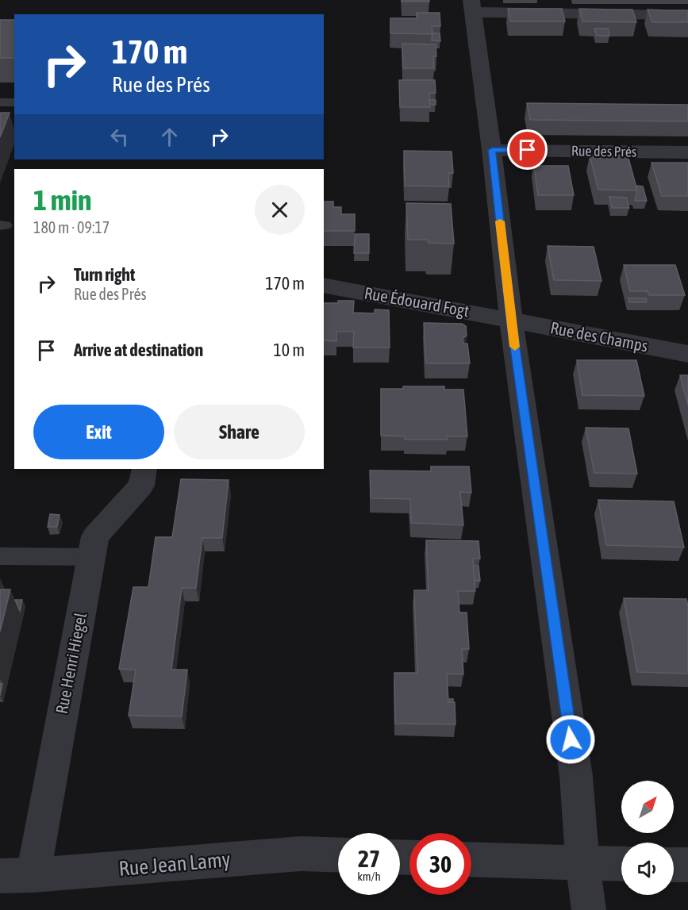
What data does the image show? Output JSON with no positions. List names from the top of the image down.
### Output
{
  "streets": {
    "street": [
      "Rue des Prés",
      "Rue Édouard Fogt",
      "Rue des Champs",
      "Rue Henri Hiegel",
      "Rue Jean Lamy"
    ]
  },
  "crossings": [
    ["Rue Édouard Fogt", "Rue des Champs"],
    ["Rue Henri Hiegel", "Rue Jean Lamy"]
  ],
  "north": "top right",
  "page": {
    "turn": ["170 m", "Rue des Prés"],
    "heading": ["1 min", "180 m · 09:17"],
    "list": [
      {
        "name": "Turn right",
        "note": "Rue des Prés",
        "value": "170 m"
      },
      {
        "name": "Arrive at destination",
        "value": "10 m"
      }
    ],
    "buttons": ["Exit", "Share"],
    "speed": "27 km/h",
    "limit": "30"
  }
}
